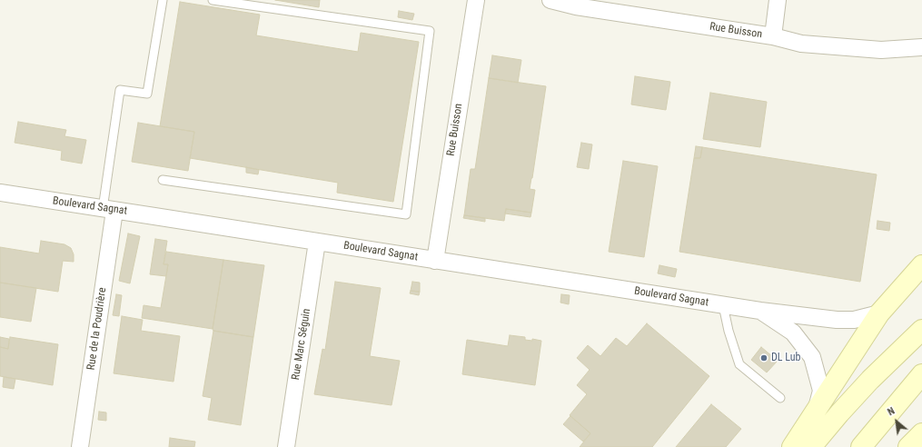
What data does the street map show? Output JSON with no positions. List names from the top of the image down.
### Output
{
  "streets": {
    "street": [
      "Rue Buisson",
      "Boulevard Sagnat",
      "Rue de la Poudrière",
      "Rue Marc Séguin"
    ]
  },
  "crossings": [
    ["Rue Buisson", "Boulevard Sagnat"],
    ["Boulevard Sagnat", "Rue de la Poudrière"],
    ["Boulevard Sagnat", "Rue Marc Séguin"]
  ],
  "places": ["DL Lub"],
  "north": "top left"
}
